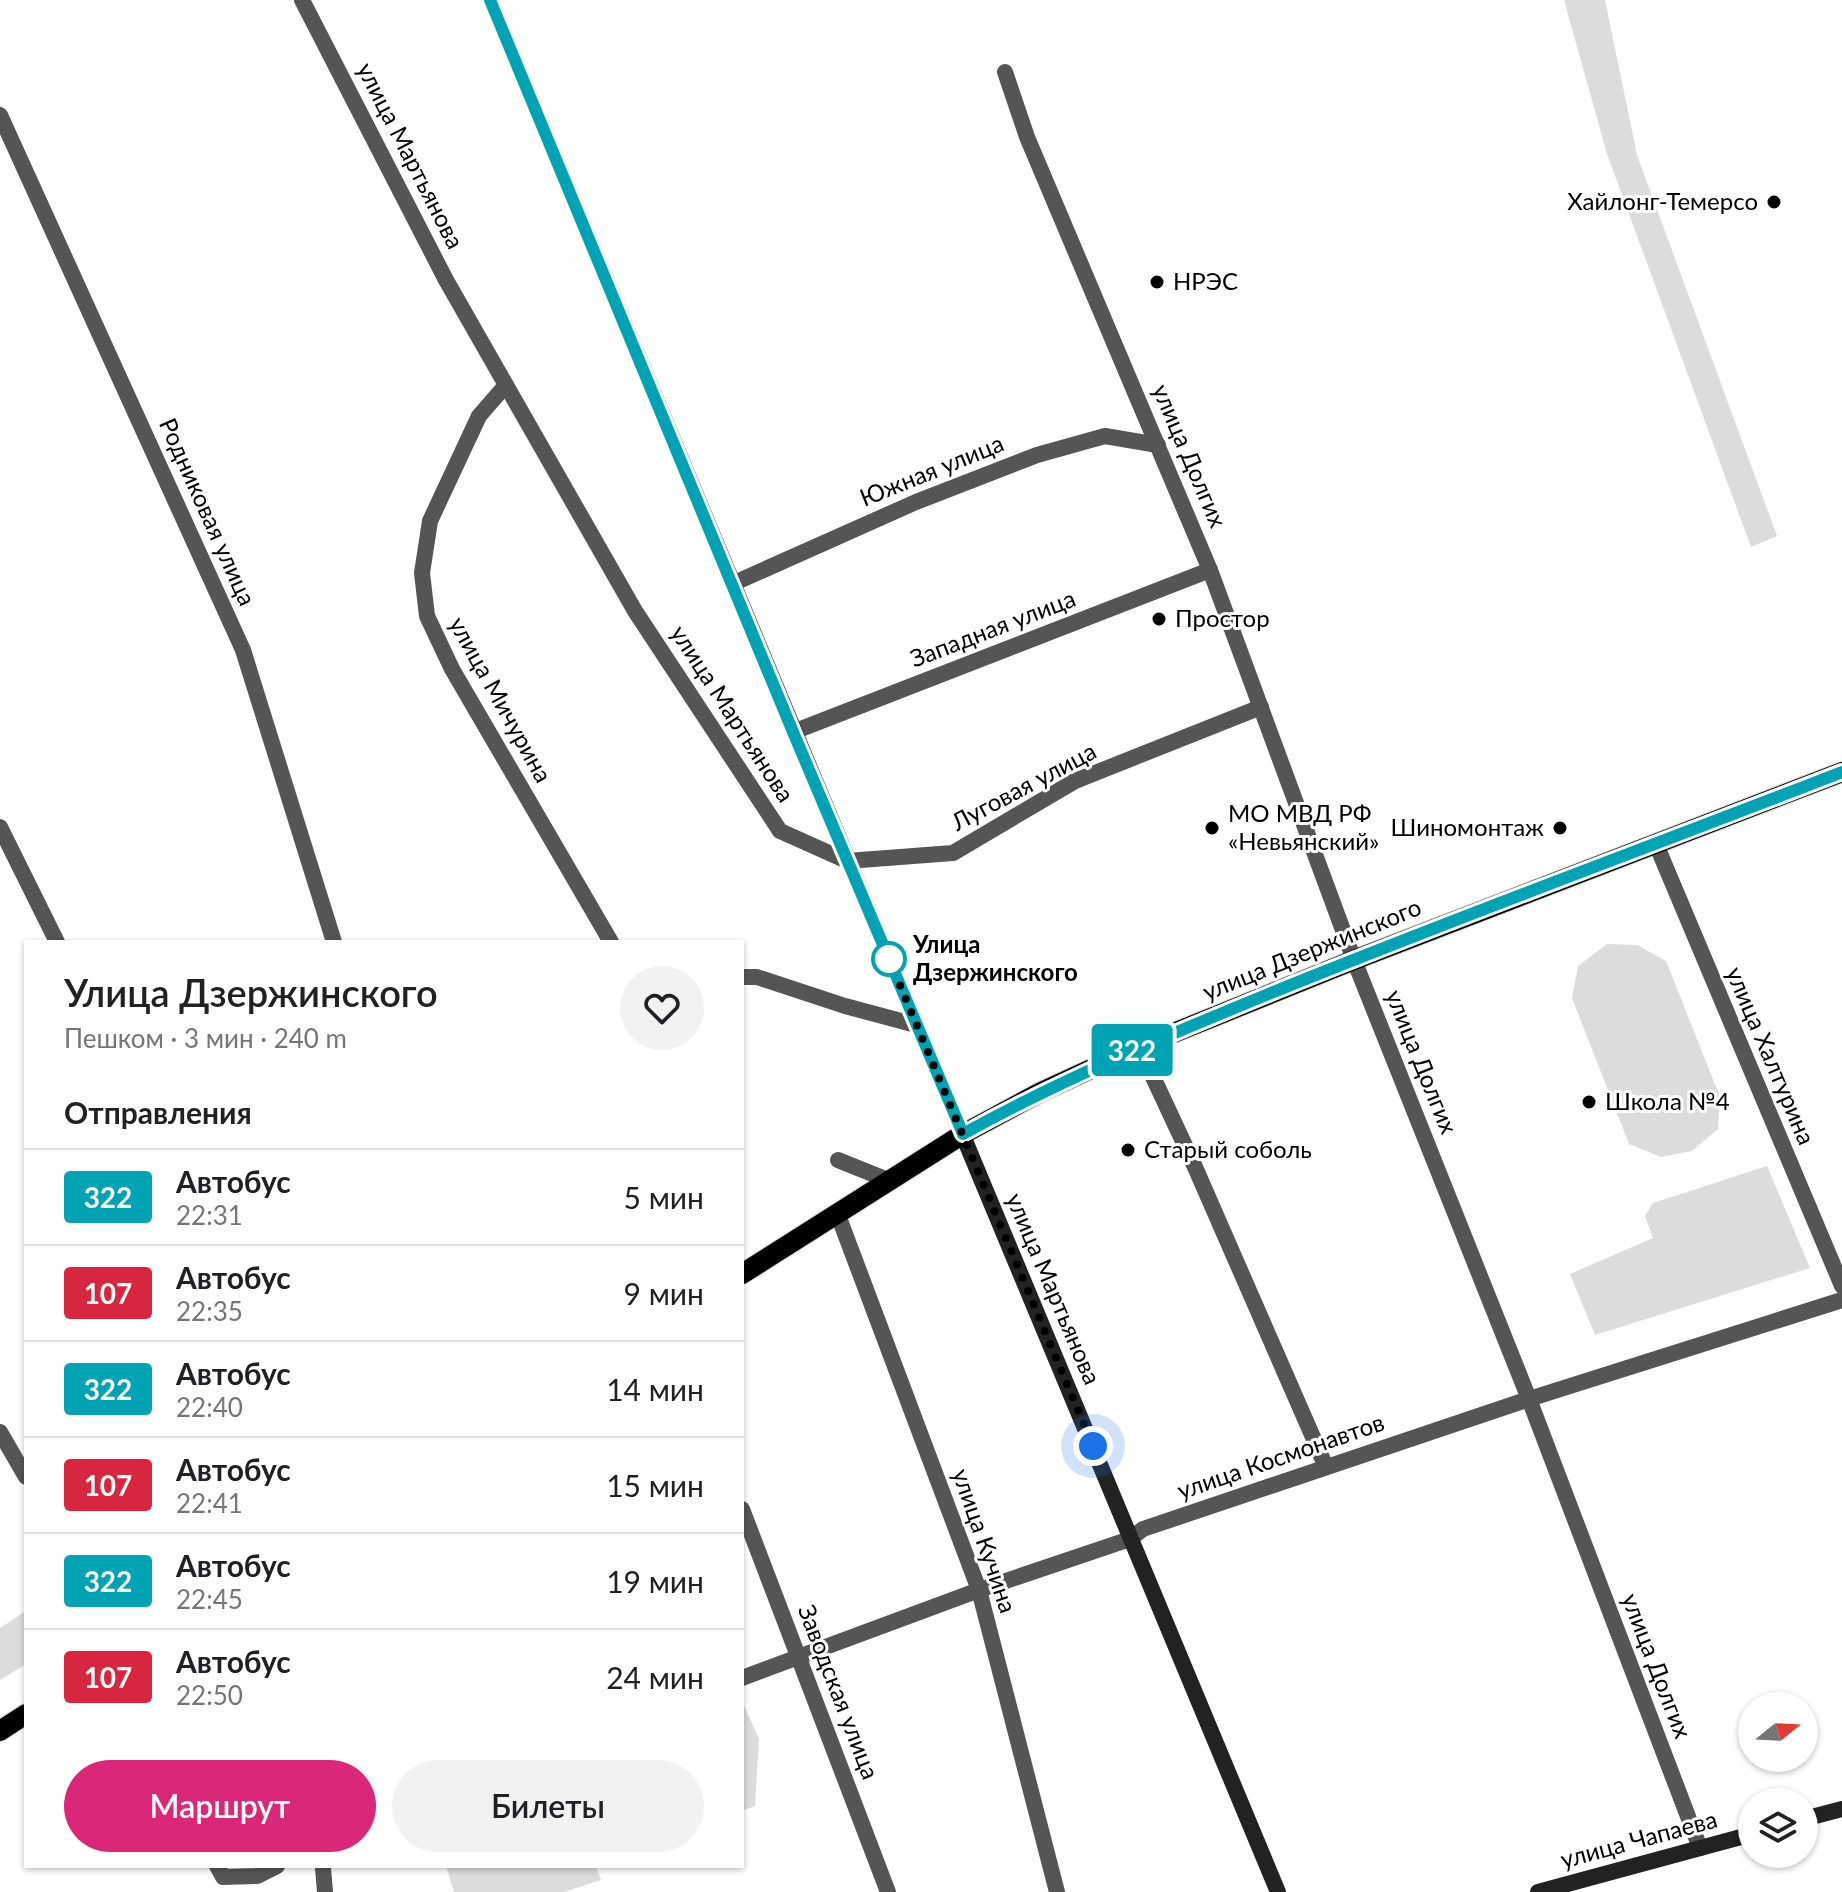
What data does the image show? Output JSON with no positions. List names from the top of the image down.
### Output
{
  "streets": {
    "main road": ["улица Мартьянова", "улица Дзержинского", "улица Чапаева"],
    "street": [
      "улица Долгих",
      "Южная улица",
      "Родниковая улица",
      "Западная улица",
      "улица Мичурина",
      "Луговая улица",
      "улица Халтурина",
      "улица Космонавтов",
      "улица Кучина",
      "Заводская улица"
    ]
  },
  "crossings": [
    ["улица Мартьянова", "улица Мичурина"],
    ["улица Мартьянова", "Луговая улица"],
    ["улица Мартьянова", "улица Дзержинского"],
    ["улица Мартьянова", "улица Космонавтов"],
    ["улица Долгих", "Южная улица"],
    ["улица Долгих", "Западная улица"],
    ["улица Долгих", "Луговая улица"],
    ["улица Долгих", "улица Дзержинского"],
    ["улица Долгих", "улица Космонавтов"],
    ["улица Долгих", "улица Чапаева"],
    ["улица Дзержинского", "улица Халтурина"],
    ["улица Дзержинского", "улица Кучина"],
    ["улица Космонавтов", "улица Кучина"],
    ["улица Космонавтов", "Заводская улица"]
  ],
  "places": [
    "Хайлонг-Темерсо",
    "НРЭС",
    "Простор",
    "МО МВД РФ «Невьянский»",
    "Шиномонтаж",
    "Улица Дзержинского",
    "Школа №4",
    "Старый соболь"
  ],
  "lines": ["bus line 322"],
  "north": "right",
  "page": {
    "on_map": "322",
    "heading": [
      ["Улица Дзержинского", "Пешком · 3 мин · 240 m"],
      "Отправления"
    ],
    "list": [
      {
        "mark": "322",
        "name": "Автобус",
        "note": "22:31",
        "value": "5 мин"
      },
      {
        "mark": "107",
        "name": "Автобус",
        "note": "22:35",
        "value": "9 мин"
      },
      {
        "mark": "322",
        "name": "Автобус",
        "note": "22:40",
        "value": "14 мин"
      },
      {
        "mark": "107",
        "name": "Автобус",
        "note": "22:41",
        "value": "15 мин"
      },
      {
        "mark": "322",
        "name": "Автобус",
        "note": "22:45",
        "value": "19 мин"
      },
      {
        "mark": "107",
        "name": "Автобус",
        "note": "22:50",
        "value": "24 мин"
      }
    ],
    "buttons": ["Маршрут", "Билеты"]
  }
}
